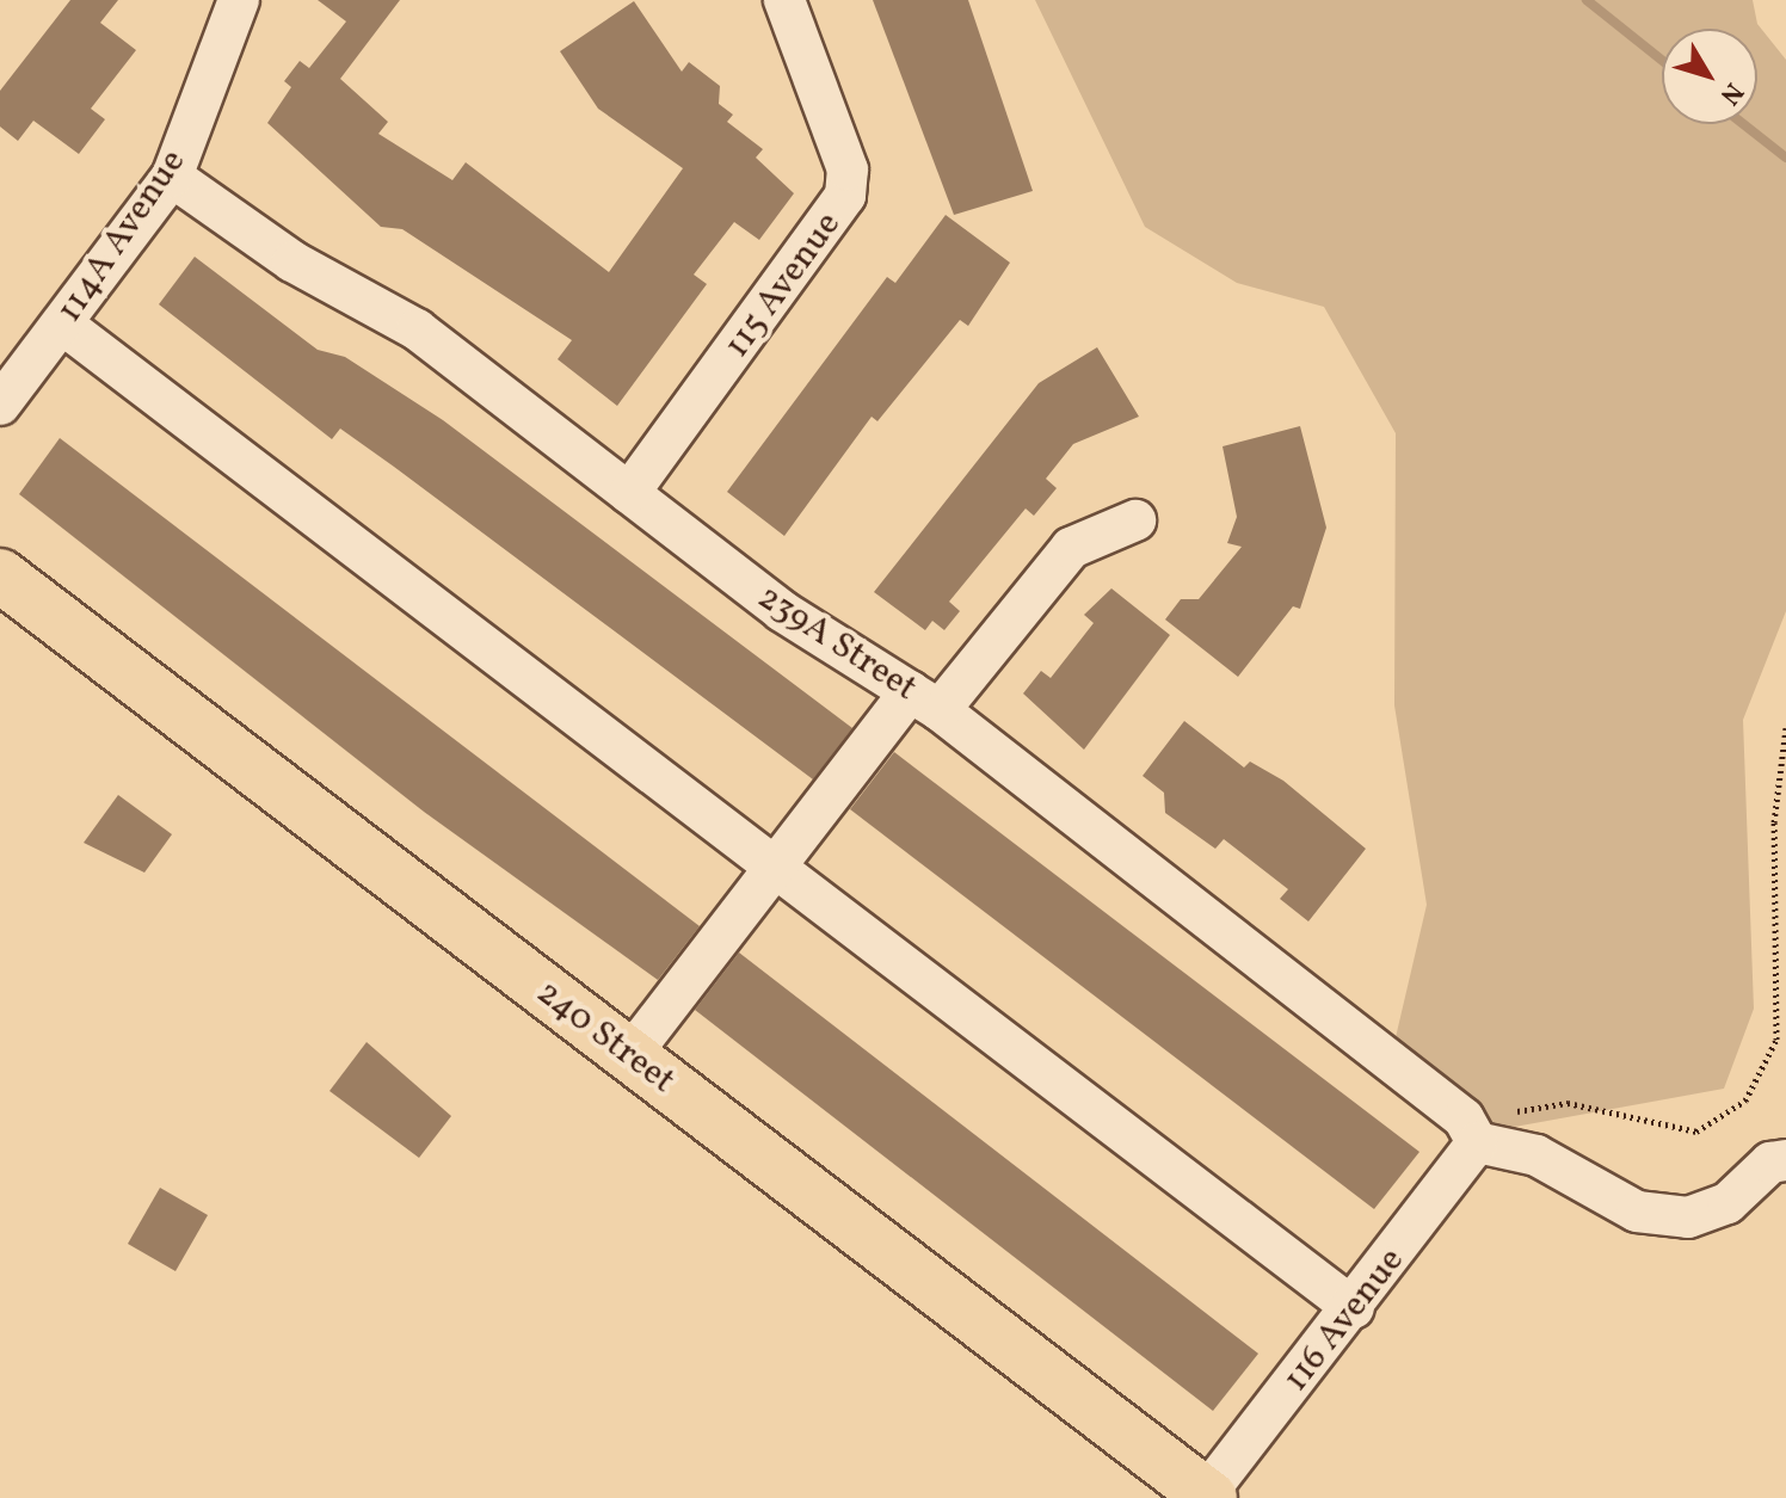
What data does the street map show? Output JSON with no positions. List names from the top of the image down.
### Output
{
  "streets": {
    "main road": ["240 Street"],
    "street": [
      "114A Avenue",
      "115 Avenue",
      "239A Street",
      "116 Avenue"
    ]
  },
  "crossings": [
    ["114A Avenue", "239A Street"],
    ["115 Avenue", "239A Street"],
    ["239A Street", "116 Avenue"],
    ["240 Street", "116 Avenue"]
  ],
  "north": "bottom right"
}
